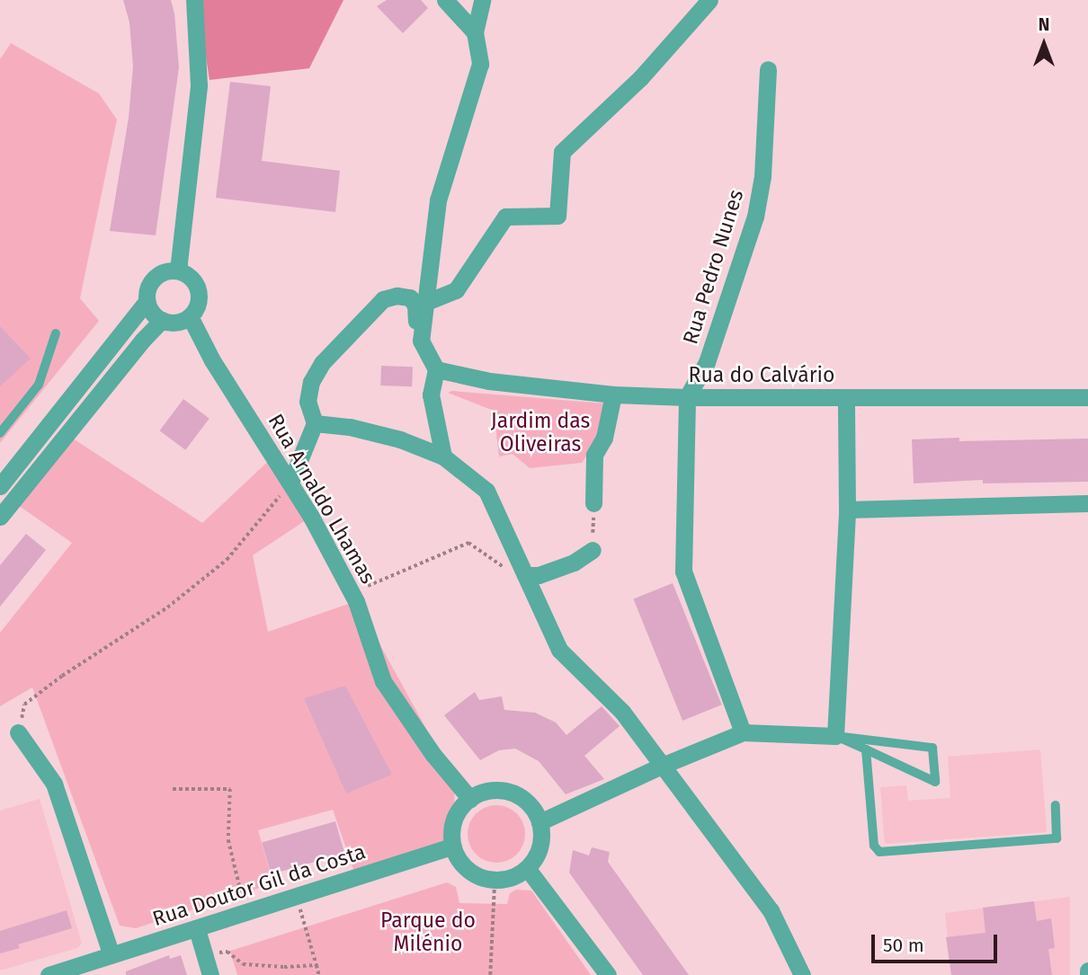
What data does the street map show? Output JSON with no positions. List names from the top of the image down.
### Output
{
  "streets": {
    "street": [
      "Rua Pedro Nunes",
      "Rua do Calvário",
      "Rua Arnaldo Lhamas",
      "Rua Doutor Gil da Costa"
    ]
  },
  "crossings": [
    ["Rua Pedro Nunes", "Rua do Calvário"],
    ["Rua Arnaldo Lhamas", "Rua Doutor Gil da Costa"]
  ],
  "parks": ["Jardim das Oliveiras", "Parque do Milénio"],
  "scale_bar": "50 m",
  "north": "top"
}
